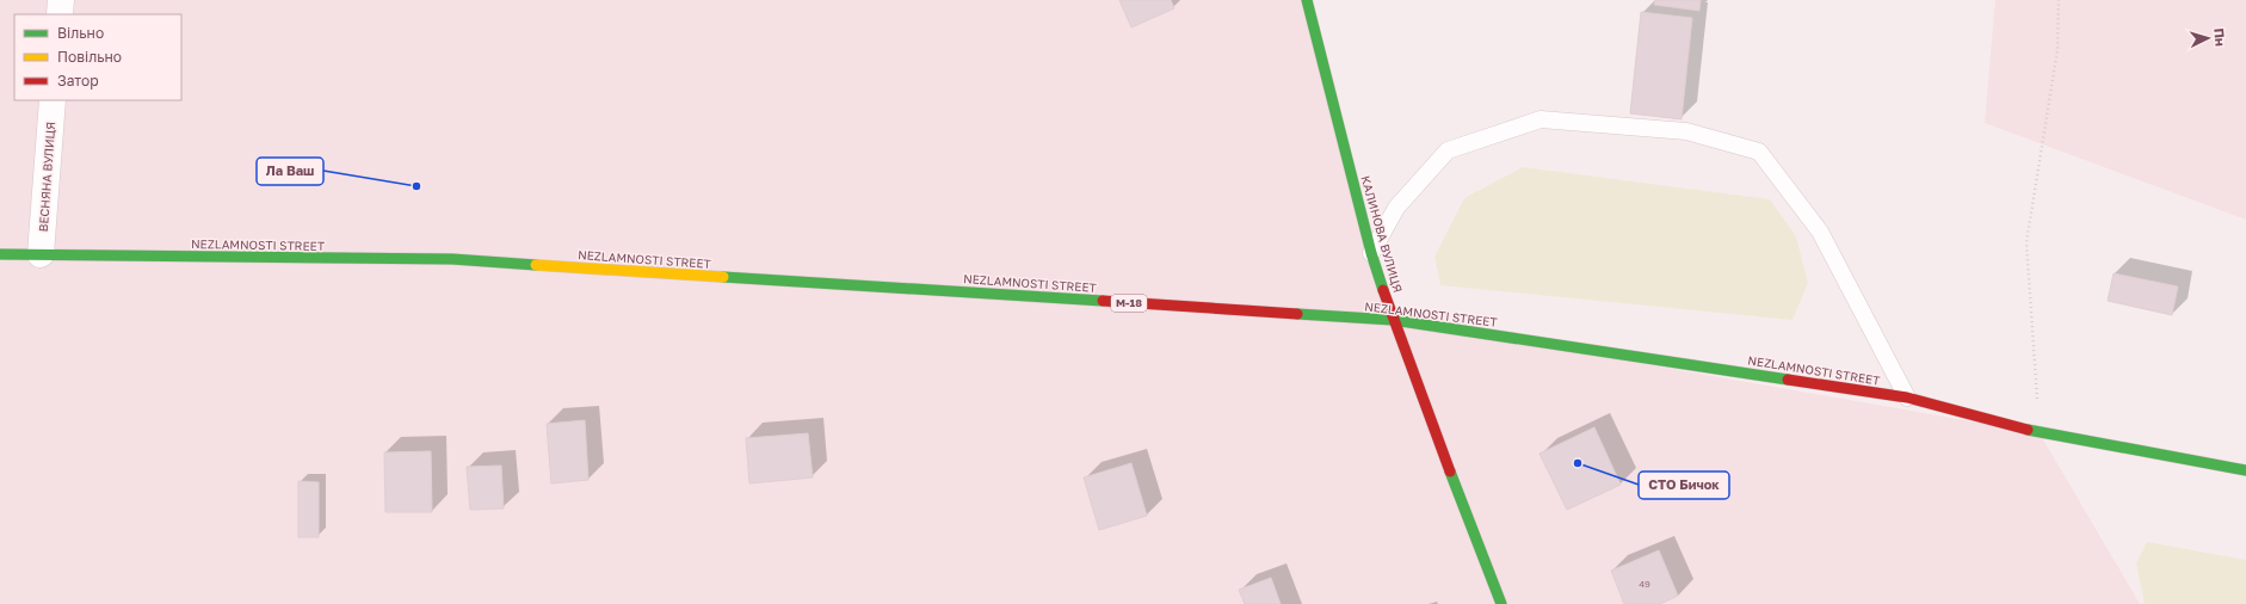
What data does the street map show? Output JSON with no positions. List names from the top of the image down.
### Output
{
  "streets": {
    "main road": ["КАЛИНОВА ВУЛИЦЯ", "NEZLAMNOSTI STREET", "М-18"],
    "street": ["ВЕСНЯНА ВУЛИЦЯ"]
  },
  "crossings": [
    ["ВЕСНЯНА ВУЛИЦЯ", "NEZLAMNOSTI STREET"],
    ["КАЛИНОВА ВУЛИЦЯ", "NEZLAMNOSTI STREET"]
  ],
  "places": ["Ла Ваш", "СТО Бичок"],
  "house_numbers": ["49"],
  "legend": ["Вільно", "Повільно", "Затор"],
  "north": "right"
}
